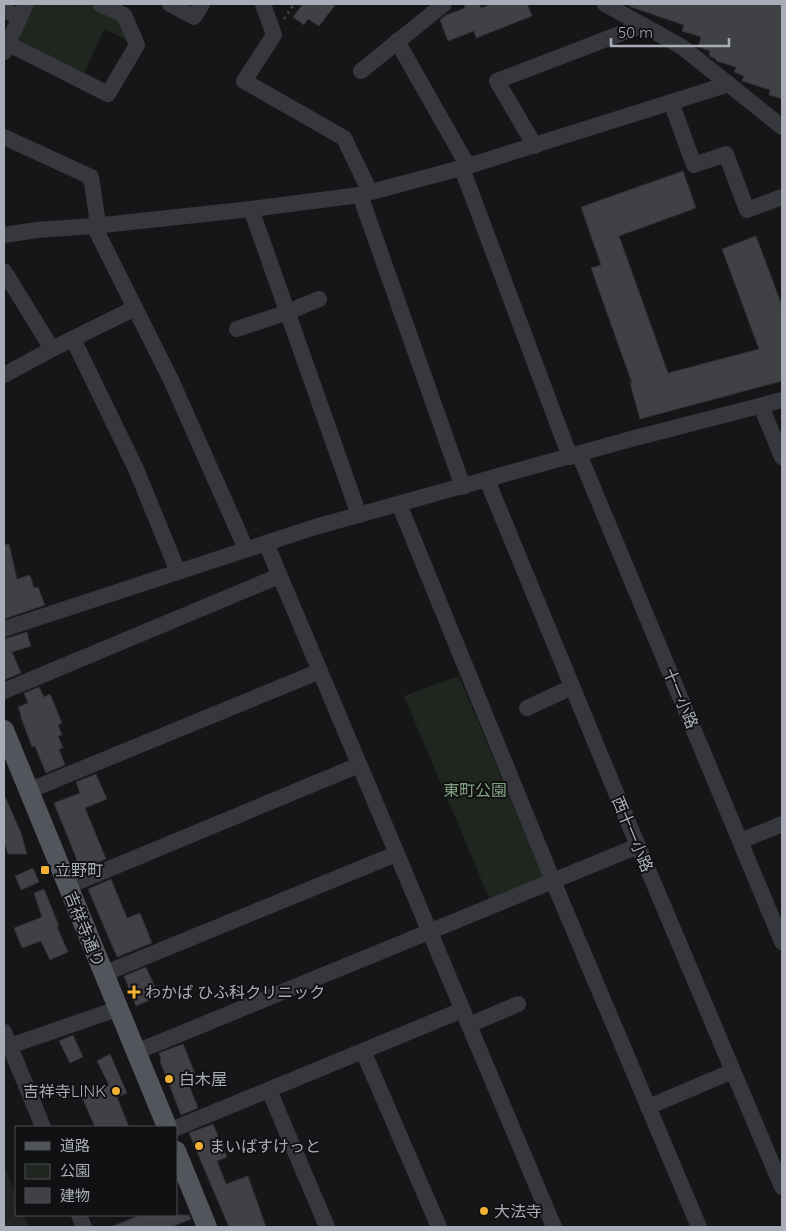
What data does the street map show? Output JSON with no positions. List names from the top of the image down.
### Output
{
  "streets": {
    "main road": ["吉祥寺通り"],
    "street": ["十一小路", "西十一小路"]
  },
  "parks": ["東町公園"],
  "places": {
    "transit": ["立野町"],
    "health": ["わかば ひふ科クリニック"],
    "other": [
      "白木屋",
      "吉祥寺LINK",
      "まいばすけっと",
      "大法寺"
    ]
  },
  "legend": ["道路", "公園", "建物"],
  "scale_bar": "50 m"
}
